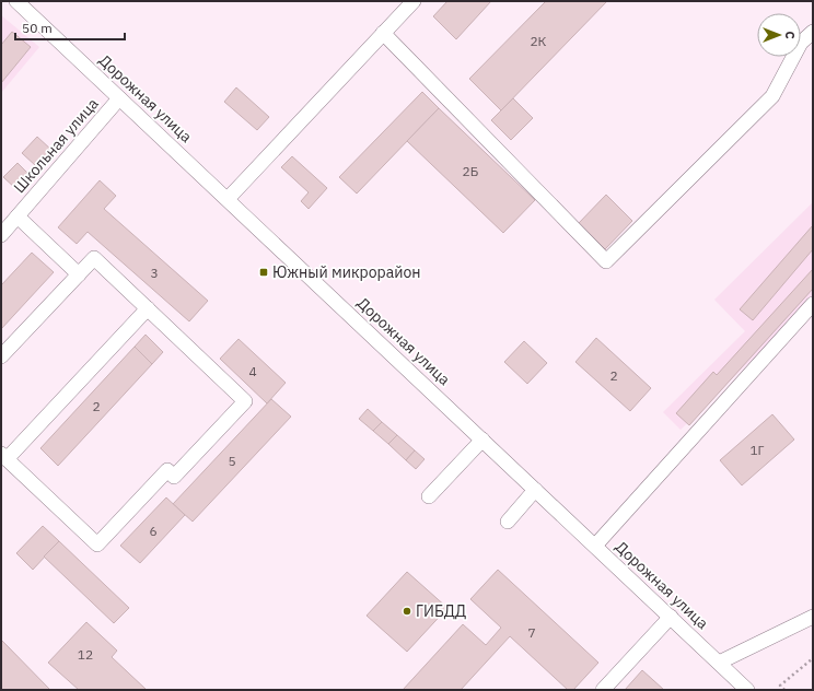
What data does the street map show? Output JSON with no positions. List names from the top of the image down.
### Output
{
  "streets": {
    "street": ["Дорожная улица", "Школьная улица"]
  },
  "crossings": [
    ["Дорожная улица", "Школьная улица"]
  ],
  "places": {
    "transit": ["Южный микрорайон"],
    "other": ["ГИБДД"]
  },
  "house_numbers": [
    "2К",
    "2Б",
    "3",
    "4",
    "2",
    "2",
    "1Г",
    "5",
    "6",
    "7",
    "12"
  ],
  "scale_bar": "50 m",
  "north": "right"
}
